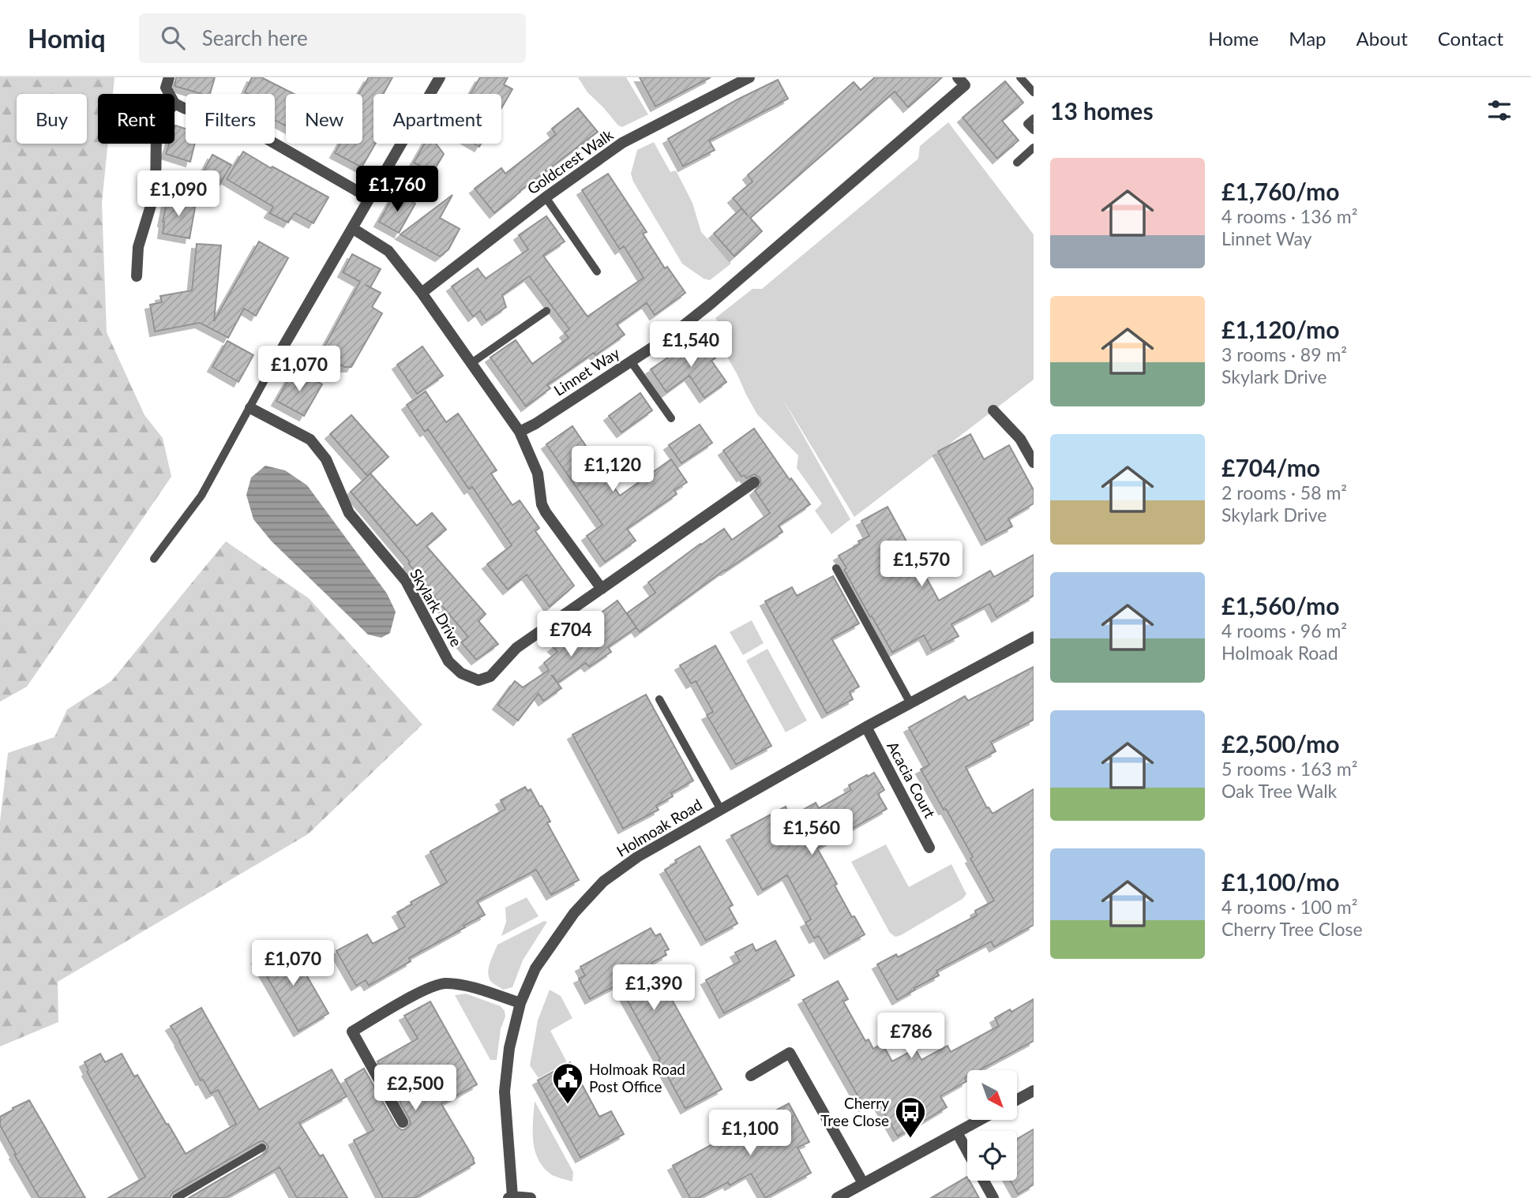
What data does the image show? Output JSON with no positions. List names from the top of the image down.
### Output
{
  "streets": {
    "street": [
      "Goldcrest Walk",
      "Linnet Way",
      "Skylark Drive",
      "Acacia Court",
      "Holmoak Road"
    ]
  },
  "crossings": [
    ["Acacia Court", "Holmoak Road"]
  ],
  "places": {
    "public building": ["Holmoak Road Post Office"],
    "bus stop": ["Cherry Tree Close"]
  },
  "north": "bottom right",
  "page": {
    "header": "Homiq",
    "search": "Search here",
    "nav": [
      "Home",
      "Map",
      "About",
      "Contact"
    ],
    "heading": "13 homes",
    "chip": [
      "Buy",
      "Rent",
      "Filters",
      "New",
      "Apartment"
    ],
    "list": [
      {
        "name": "£1,760/mo",
        "note": "4 rooms · 136 m² · Linnet Way"
      },
      {
        "name": "£1,120/mo",
        "note": "3 rooms · 89 m² · Skylark Drive"
      },
      {
        "name": "£704/mo",
        "note": "2 rooms · 58 m² · Skylark Drive"
      },
      {
        "name": "£1,560/mo",
        "note": "4 rooms · 96 m² · Holmoak Road"
      },
      {
        "name": "£2,500/mo",
        "note": "5 rooms · 163 m² · Oak Tree Walk"
      },
      {
        "name": "£1,100/mo",
        "note": "4 rooms · 100 m² · Cherry Tree Close"
      }
    ],
    "price": [
      "£1,760",
      "£1,090",
      "£1,540",
      "£1,070",
      "£1,120",
      "£1,570",
      "£704",
      "£1,560",
      "£1,070",
      "£1,390",
      "£786",
      "£2,500",
      "£1,100"
    ]
  }
}
